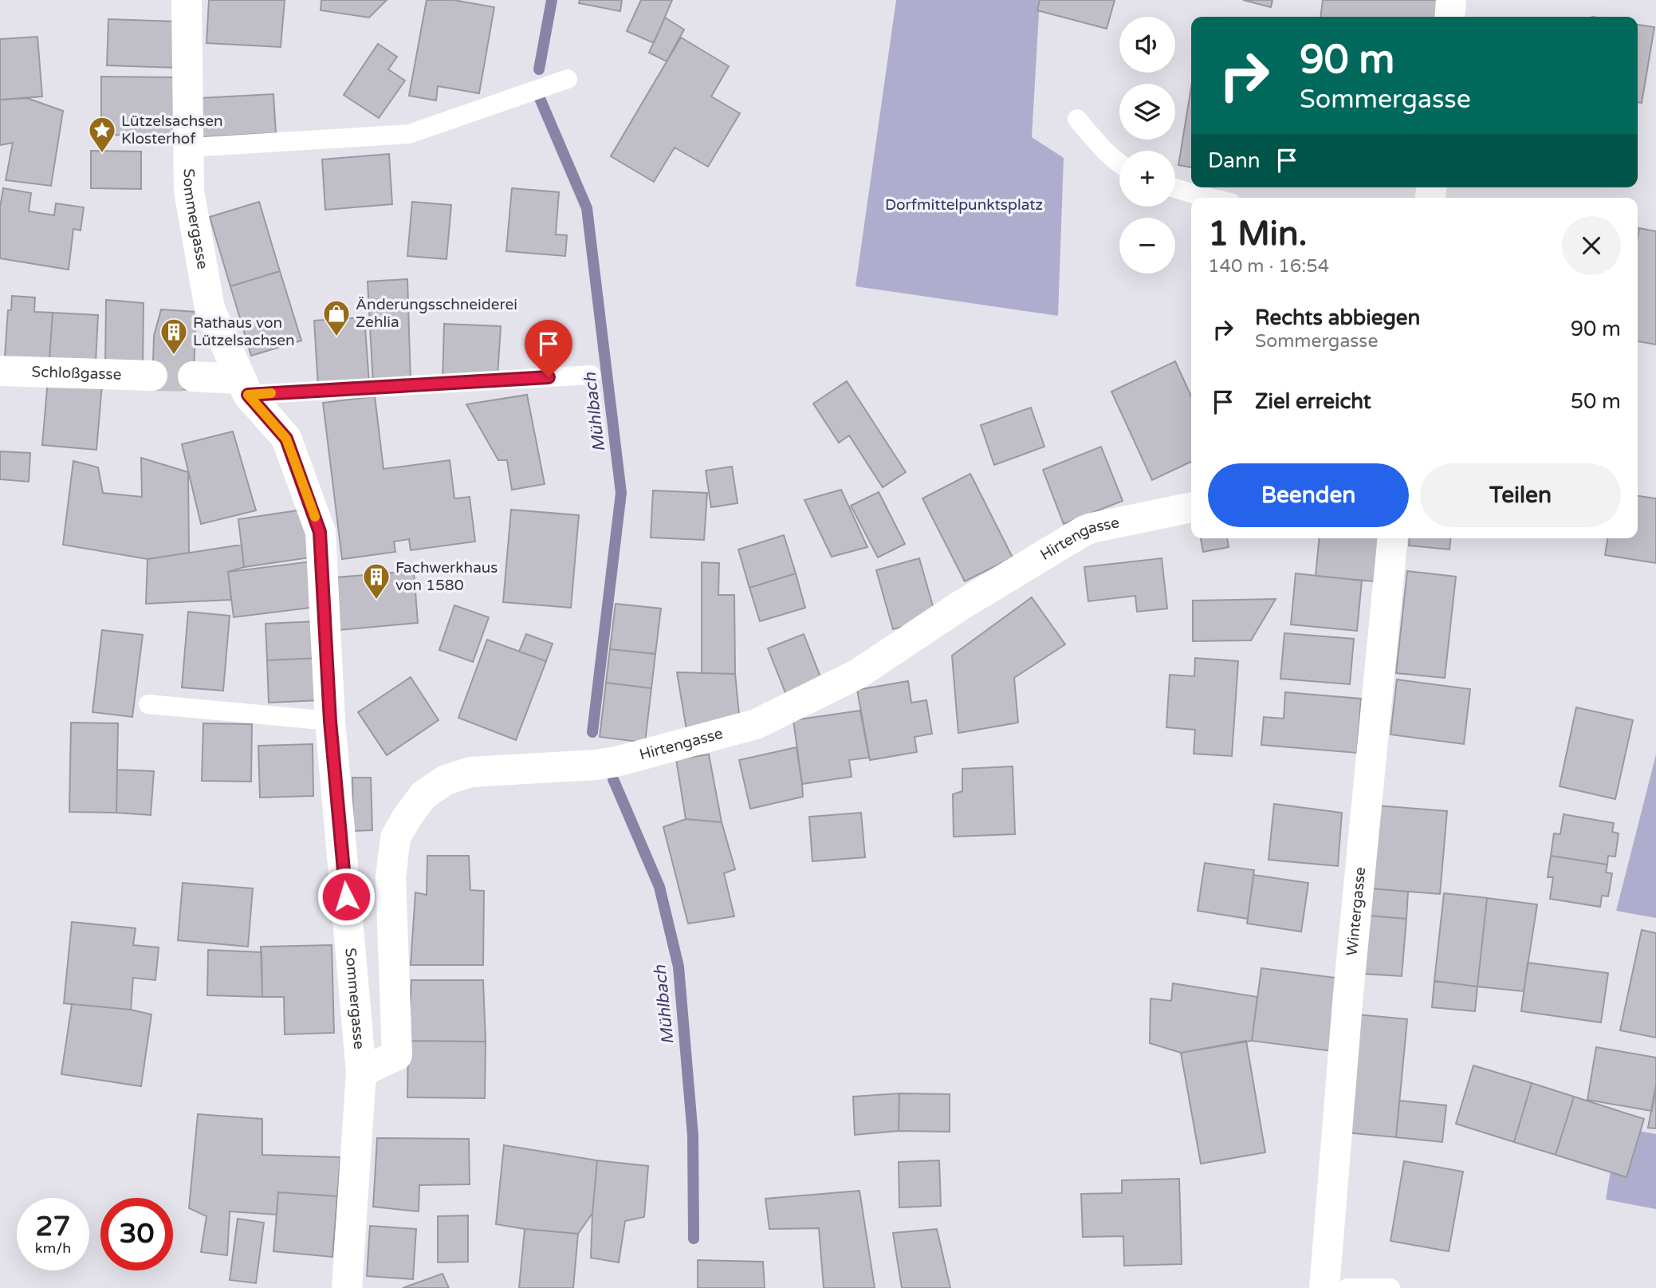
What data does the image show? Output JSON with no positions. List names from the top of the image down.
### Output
{
  "streets": {
    "street": [
      "Sommergasse",
      "Schloßgasse",
      "Hirtengasse",
      "Wintergasse"
    ]
  },
  "crossings": [
    ["Sommergasse", "Hirtengasse"]
  ],
  "water": ["Mühlbach"],
  "parks": ["Dorfmittelpunktsplatz"],
  "places": {
    "place": ["Lützelsachsen Klosterhof"],
    "shop": ["Änderungsschneiderei Zehlia"],
    "building": ["Rathaus von Lützelsachsen", "Fachwerkhaus von 1580"]
  },
  "page": {
    "map_buttons": ["+", "−"],
    "turn": ["90 m", "Sommergasse"],
    "then": "Dann",
    "heading": ["1 Min.", "140 m · 16:54"],
    "list": [
      {
        "name": "Rechts abbiegen",
        "note": "Sommergasse",
        "value": "90 m"
      },
      {
        "name": "Ziel erreicht",
        "value": "50 m"
      }
    ],
    "buttons": ["Beenden", "Teilen"],
    "speed": "27 km/h",
    "limit": "30"
  }
}
